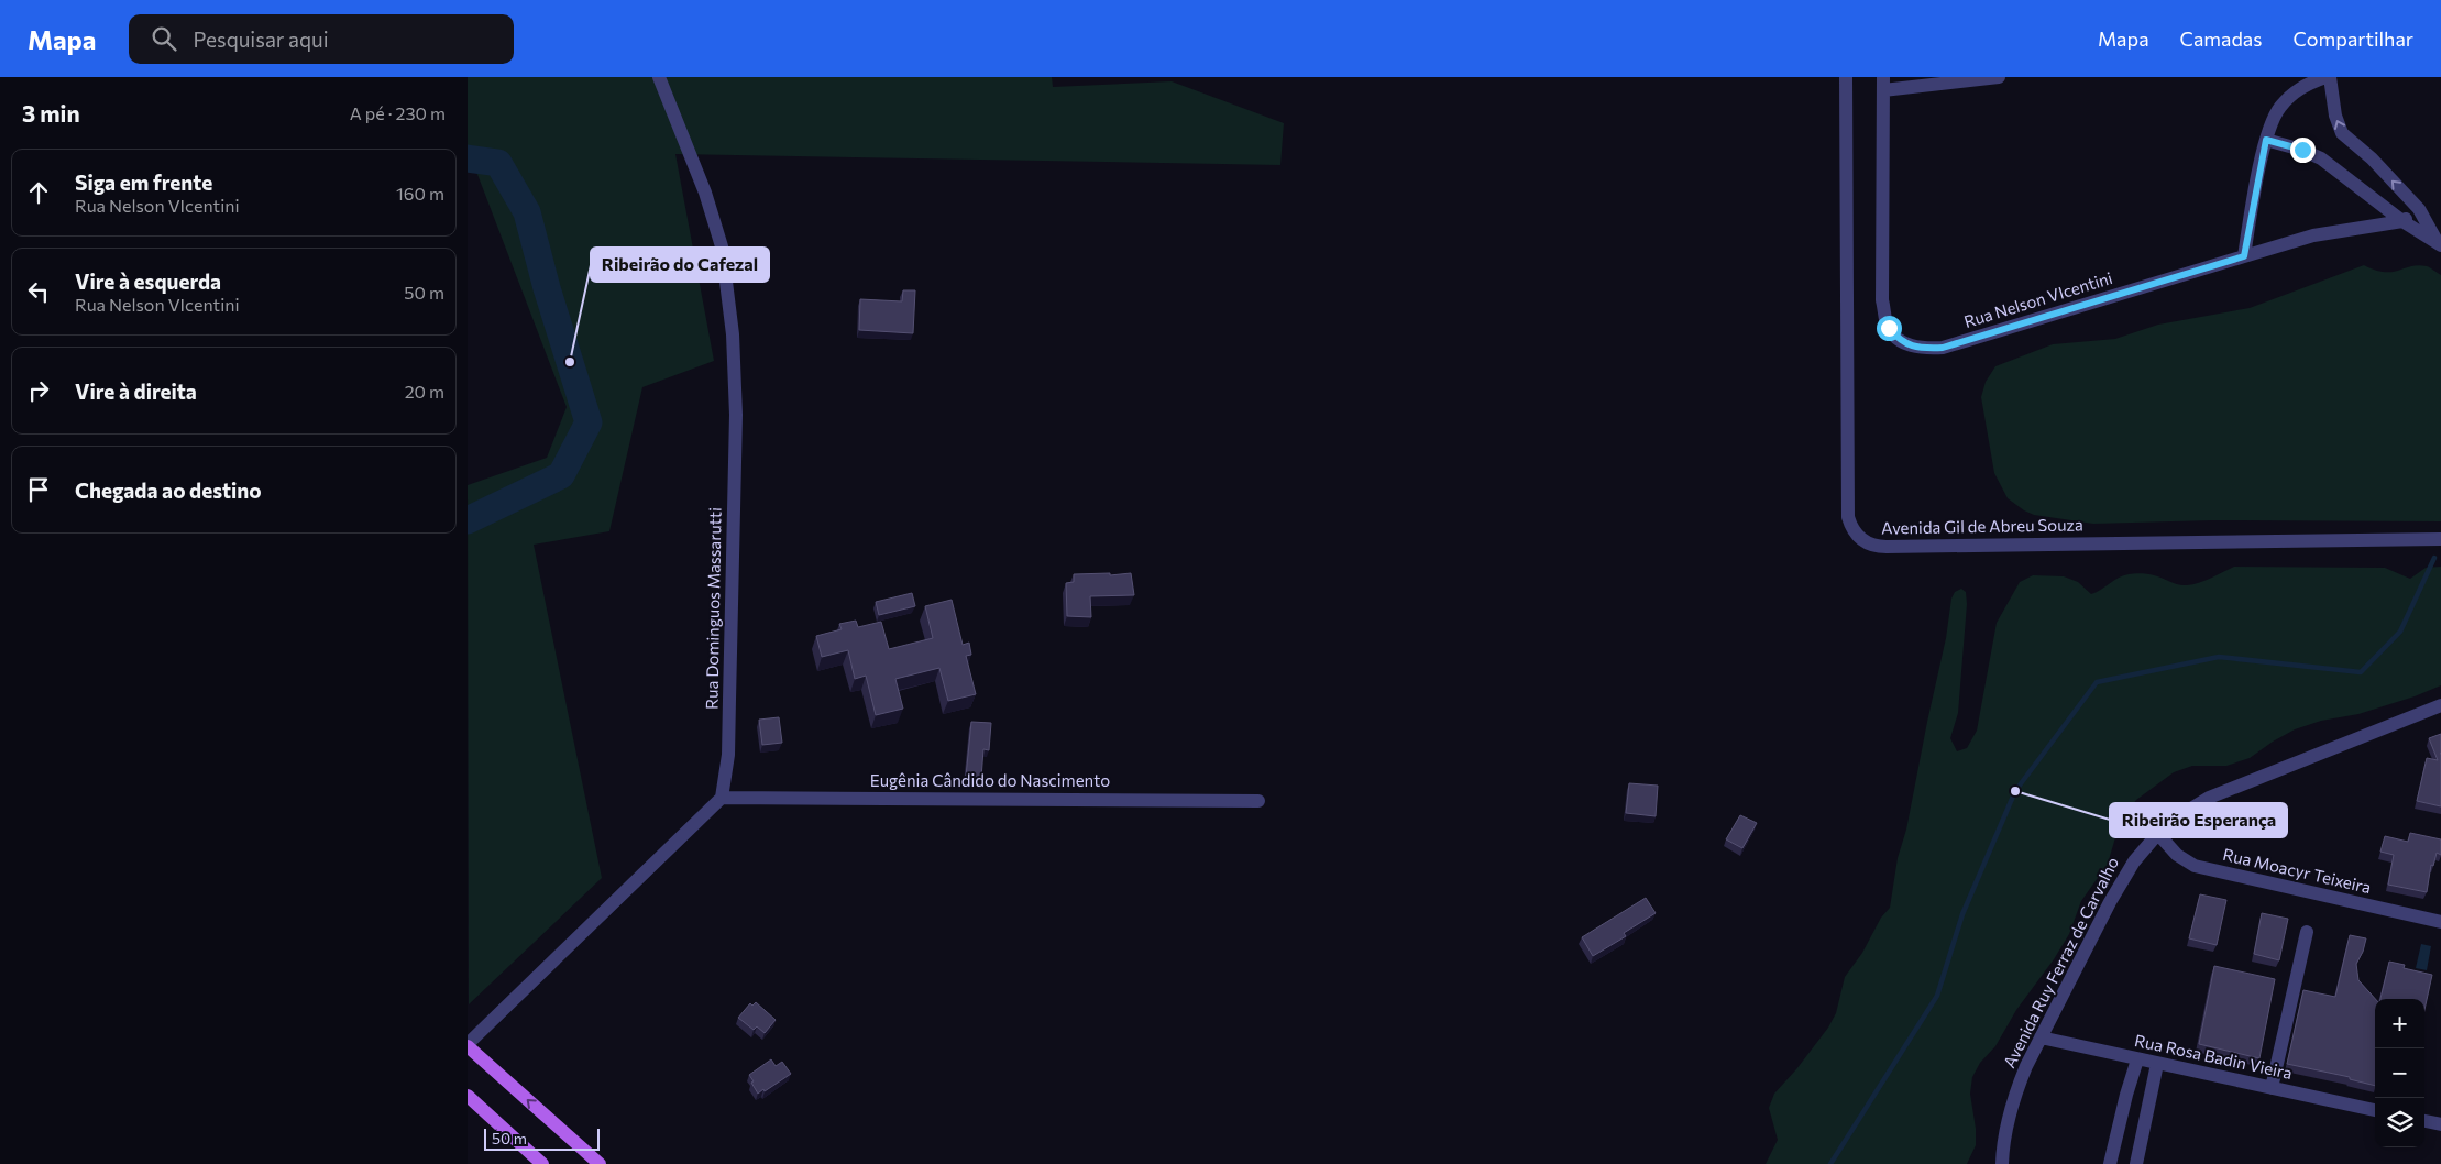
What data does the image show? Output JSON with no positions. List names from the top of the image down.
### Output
{
  "streets": {
    "street": [
      "Rua Nelson VIcentini",
      "Avenida Gil de Abreu Souza",
      "Rua Dominguos Massarutti",
      "Eugênia Cândido do Nascimento",
      "Rua Moacyr Teixeira",
      "Avenida Ruy Ferraz de Carvalho",
      "Rua Rosa Badin Vieira"
    ]
  },
  "crossings": [
    ["Rua Dominguos Massarutti", "Eugênia Cândido do Nascimento"],
    ["Rua Moacyr Teixeira", "Avenida Ruy Ferraz de Carvalho"],
    ["Avenida Ruy Ferraz de Carvalho", "Rua Rosa Badin Vieira"]
  ],
  "places": ["Ribeirão do Cafezal", "Ribeirão Esperança"],
  "scale_bar": "50 m",
  "page": {
    "header": "Mapa",
    "search": "Pesquisar aqui",
    "nav": ["Mapa", "Camadas", "Compartilhar"],
    "heading": ["3 min", "A pé · 230 m"],
    "list": [
      ["Siga em frente", "Rua Nelson VIcentini", "160 m"],
      ["Vire à esquerda", "Rua Nelson VIcentini", "50 m"],
      ["Vire à direita", "20 m"],
      "Chegada ao destino"
    ],
    "map_buttons": ["+", "−"],
    "scale": "50 m"
  }
}
